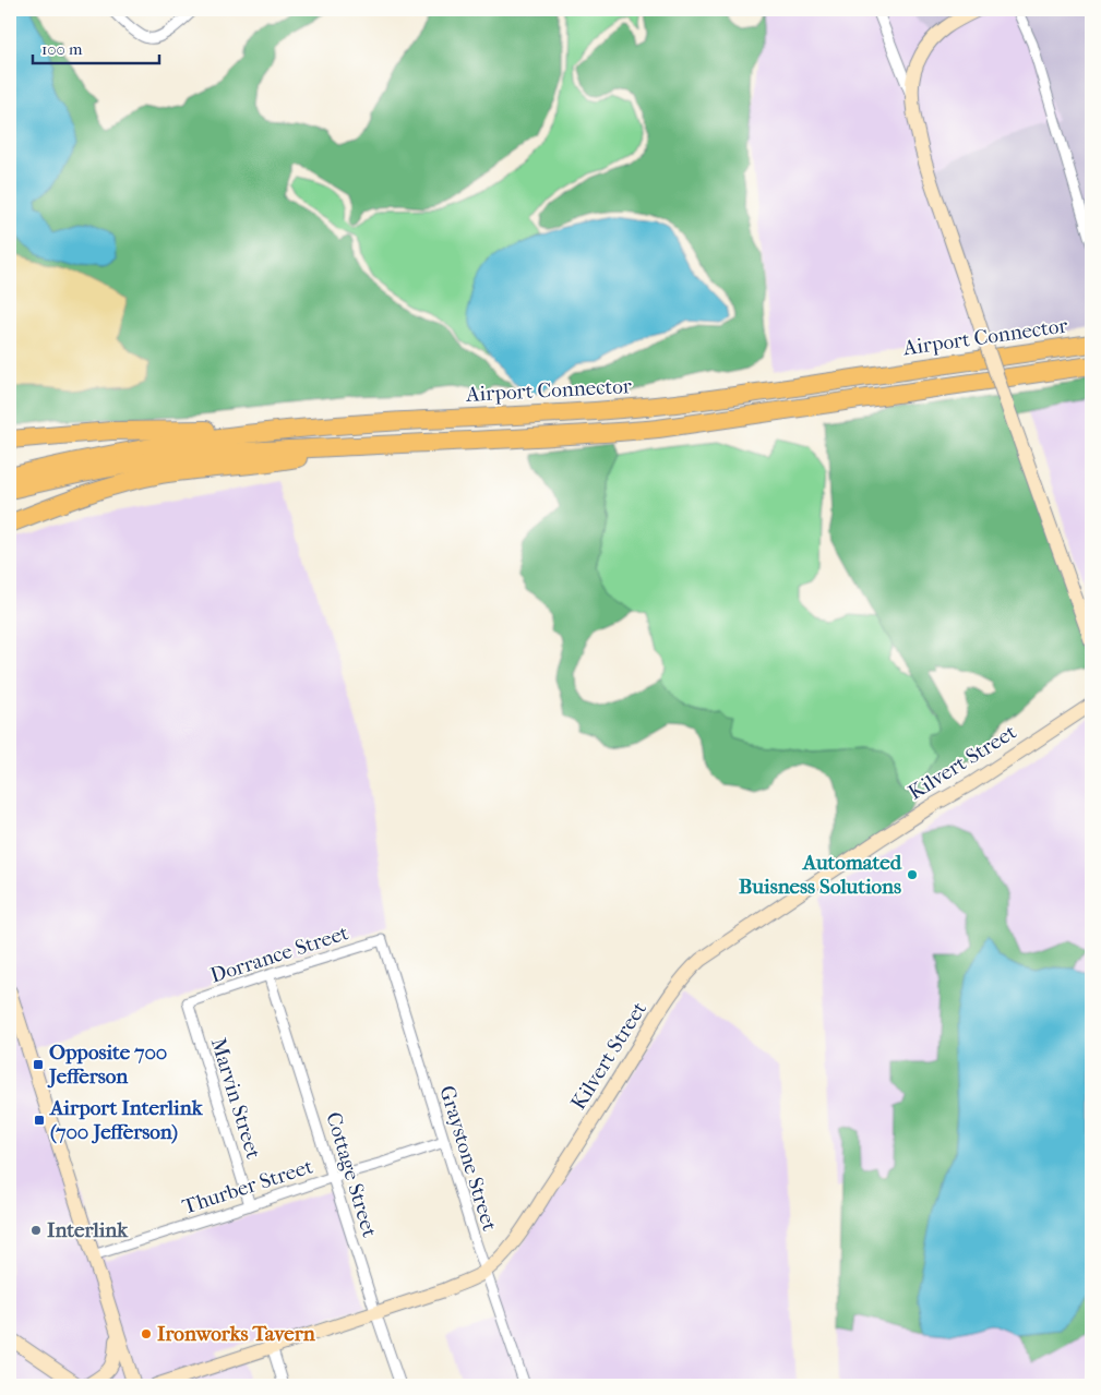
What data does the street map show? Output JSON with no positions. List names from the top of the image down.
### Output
{
  "streets": {
    "highway": ["Airport Connector"],
    "street": [
      "Kilvert Street",
      "Dorrance Street",
      "Marvin Street",
      "Graystone Street",
      "Cottage Street",
      "Thurber Street"
    ]
  },
  "crossings": [
    ["Kilvert Street", "Graystone Street"],
    ["Kilvert Street", "Cottage Street"],
    ["Dorrance Street", "Marvin Street"],
    ["Dorrance Street", "Graystone Street"],
    ["Dorrance Street", "Cottage Street"],
    ["Marvin Street", "Thurber Street"],
    ["Graystone Street", "Thurber Street"],
    ["Cottage Street", "Thurber Street"]
  ],
  "places": {
    "other": ["Automated Buisness Solutions", "Interlink", "Ironworks Tavern"],
    "transit": ["Opposite 700 Jefferson", "Airport Interlink (700 Jefferson)"]
  },
  "scale_bar": "100 m"
}
